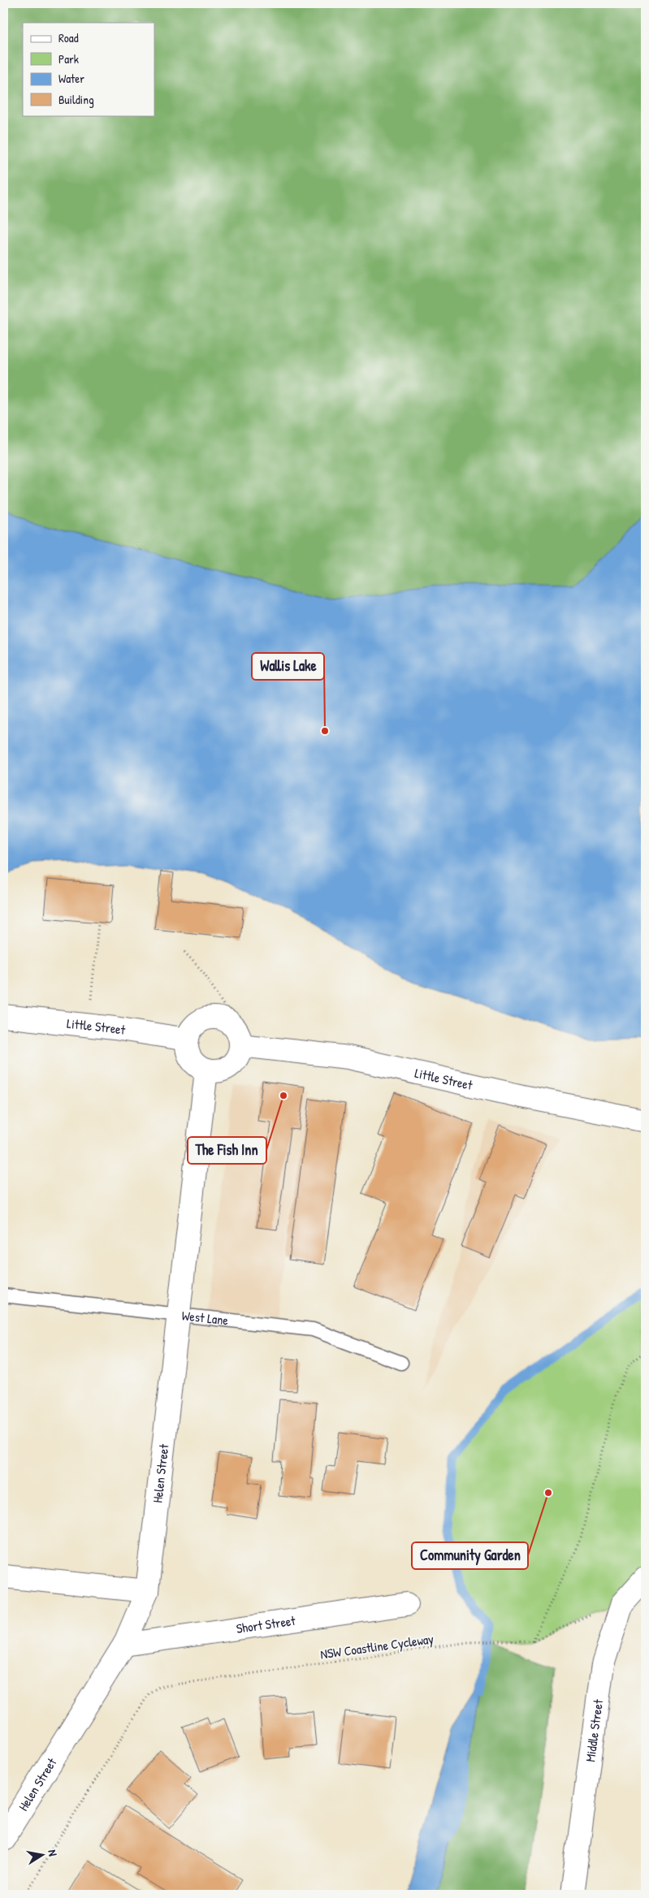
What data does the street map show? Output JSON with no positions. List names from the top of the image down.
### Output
{
  "streets": {
    "street": [
      "Little Street",
      "Helen Street",
      "Short Street",
      "Middle Street"
    ],
    "lane": ["West Lane"],
    "path": ["NSW Coastline Cycleway"]
  },
  "crossings": [
    ["Little Street", "Helen Street"],
    ["West Lane", "Helen Street"],
    ["Helen Street", "Short Street"]
  ],
  "places": ["Wallis Lake", "The Fish Inn", "Community Garden"],
  "legend": [
    "Road",
    "Park",
    "Water",
    "Building"
  ],
  "north": "right"
}
